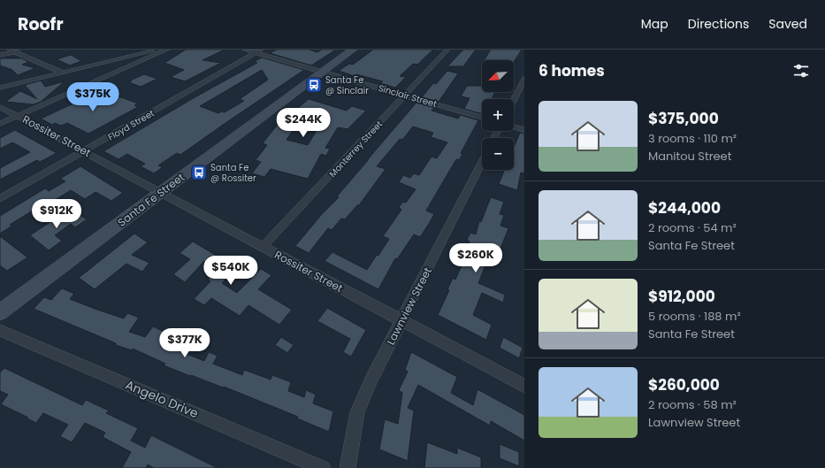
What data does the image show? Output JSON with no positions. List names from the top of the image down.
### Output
{
  "streets": {
    "main road": ["Santa Fe Street"],
    "street": [
      "Sinclair Street",
      "Floyd Street",
      "Rossiter Street",
      "Monterrey Street",
      "Lawnview Street",
      "Angelo Drive"
    ]
  },
  "crossings": [
    ["Sinclair Street", "Floyd Street"],
    ["Sinclair Street", "Monterrey Street"],
    ["Sinclair Street", "Santa Fe Street"],
    ["Floyd Street", "Rossiter Street"],
    ["Rossiter Street", "Monterrey Street"],
    ["Rossiter Street", "Santa Fe Street"],
    ["Rossiter Street", "Lawnview Street"]
  ],
  "places": {
    "bus stop": ["Santa Fe @ Sinclair", "Santa Fe @ Rossiter"]
  },
  "north": "bottom left",
  "page": {
    "header": "Roofr",
    "nav": ["Map", "Directions", "Saved"],
    "heading": "6 homes",
    "map_buttons": ["+", "−"],
    "price": [
      "$375K",
      "$244K",
      "$912K",
      "$260K",
      "$540K",
      "$377K"
    ],
    "list": [
      {
        "name": "$375,000",
        "note": "3 rooms · 110 m² · Manitou Street"
      },
      {
        "name": "$244,000",
        "note": "2 rooms · 54 m² · Santa Fe Street"
      },
      {
        "name": "$912,000",
        "note": "5 rooms · 188 m² · Santa Fe Street"
      },
      {
        "name": "$260,000",
        "note": "2 rooms · 58 m² · Lawnview Street"
      }
    ]
  }
}
